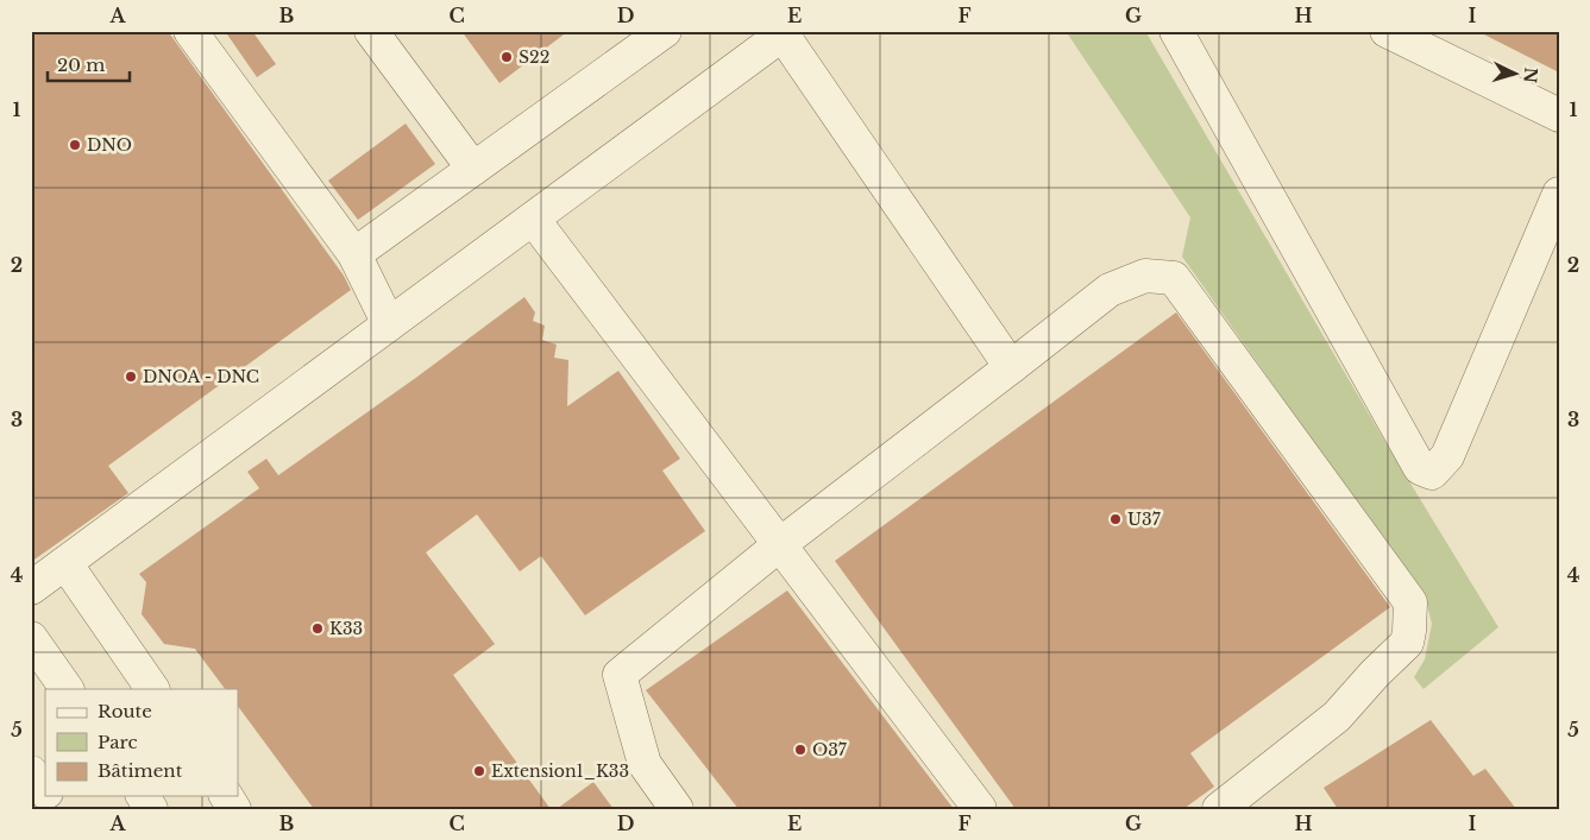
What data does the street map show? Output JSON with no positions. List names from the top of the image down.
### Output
{
  "places": [
    "S22",
    "DNO",
    "DNOA - DNC",
    "U37",
    "K33",
    "O37",
    "Extension1_K33"
  ],
  "legend": ["Route", "Parc", "Bâtiment"],
  "scale_bar": "20 m",
  "north": "right",
  "grid": {
    "columns": [
      "A",
      "B",
      "C",
      "D",
      "E",
      "F",
      "G",
      "H",
      "I"
    ],
    "rows": [
      "1",
      "2",
      "3",
      "4",
      "5"
    ]
  }
}
